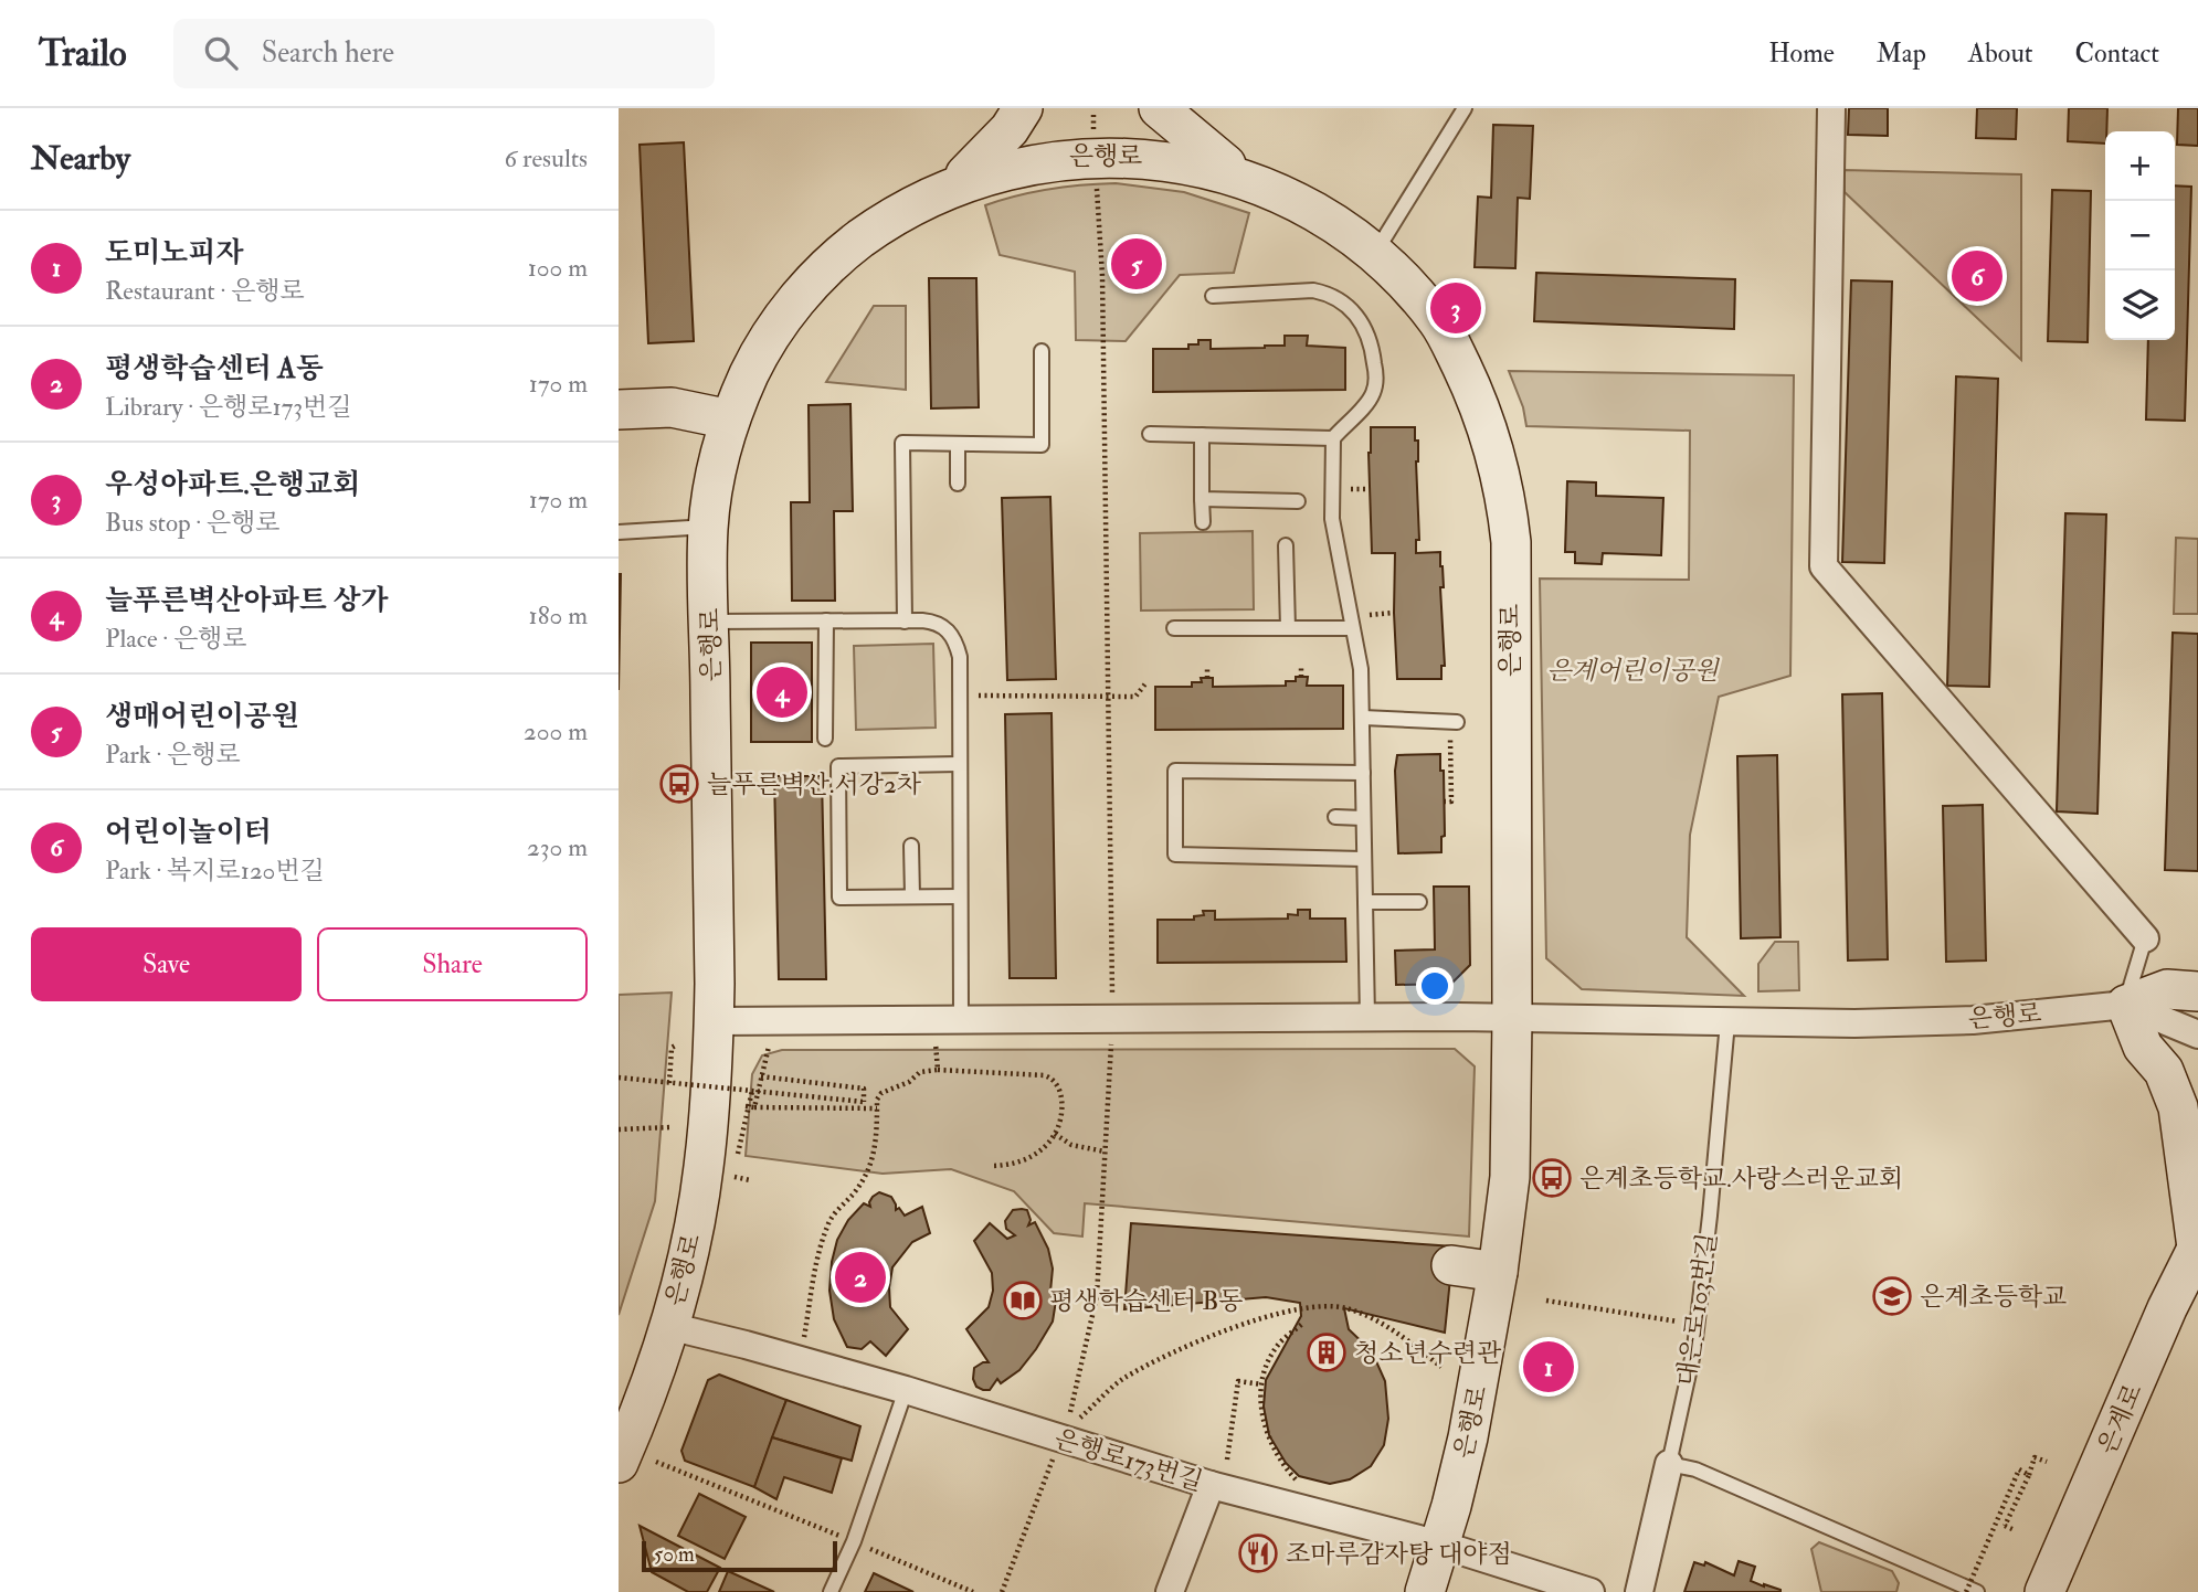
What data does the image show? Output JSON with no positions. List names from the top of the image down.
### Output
{
  "streets": {
    "street": [
      "은행로",
      "대은로103번길",
      "은계로",
      "은행로173번길"
    ]
  },
  "crossings": [
    ["은행로", "대은로103번길"],
    ["은행로", "은행로173번길"]
  ],
  "parks": ["은계어린이공원"],
  "places": {
    "bus stop": ["늘푸른벽산.서강2차", "은계초등학교.사랑스러운교회"],
    "school or university": ["은계초등학교"],
    "library": ["평생학습센터 B동"],
    "building": ["청소년수련관"],
    "restaurant": ["조마루감자탕 대야점"]
  },
  "scale_bar": "50 m",
  "page": {
    "header": "Trailo",
    "search": "Search here",
    "nav": [
      "Home",
      "Map",
      "About",
      "Contact"
    ],
    "heading": ["Nearby", "6 results"],
    "map_buttons": ["+", "−"],
    "list": [
      {
        "mark": "1",
        "name": "도미노피자",
        "note": "Restaurant · 은행로",
        "value": "100 m"
      },
      {
        "mark": "2",
        "name": "평생학습센터 A동",
        "note": "Library · 은행로173번길",
        "value": "170 m"
      },
      {
        "mark": "3",
        "name": "우성아파트.은행교회",
        "note": "Bus stop · 은행로",
        "value": "170 m"
      },
      {
        "mark": "4",
        "name": "늘푸른벽산아파트 상가",
        "note": "Place · 은행로",
        "value": "180 m"
      },
      {
        "mark": "5",
        "name": "생매어린이공원",
        "note": "Park · 은행로",
        "value": "200 m"
      },
      {
        "mark": "6",
        "name": "어린이놀이터",
        "note": "Park · 복지로120번길",
        "value": "230 m"
      }
    ],
    "pins": [
      "5",
      "6",
      "3",
      "4",
      "2",
      "1"
    ],
    "buttons": ["Save", "Share"],
    "scale": "50 m"
  }
}
